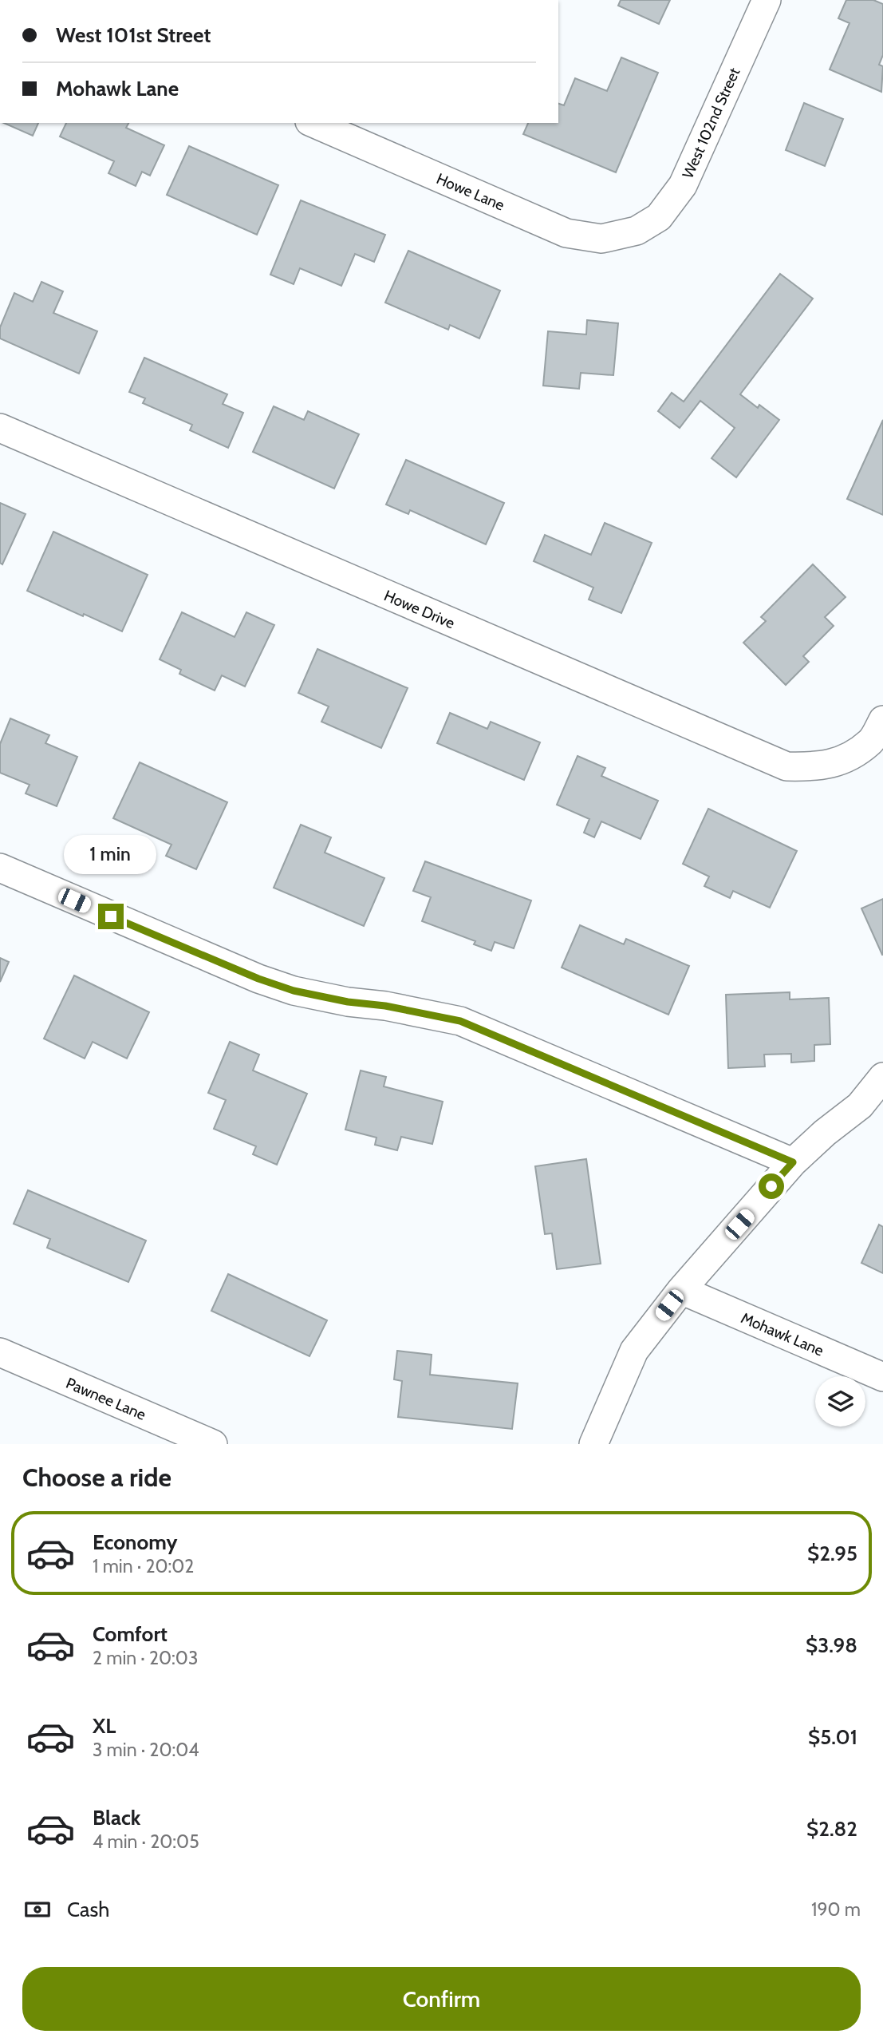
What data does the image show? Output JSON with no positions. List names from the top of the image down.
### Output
{
  "streets": {
    "street": [
      "West 102nd Street",
      "Howe Lane",
      "Howe Drive",
      "Mohawk Lane",
      "Pawnee Lane"
    ]
  },
  "crossings": [
    ["West 102nd Street", "Howe Lane"]
  ],
  "page": {
    "banner": ["West 101st Street", "Mohawk Lane"],
    "bubble": "1 min",
    "heading": "Choose a ride",
    "list": [
      {
        "name": "Economy",
        "note": "1 min · 20:02",
        "value": "$2.95"
      },
      {
        "name": "Comfort",
        "note": "2 min · 20:03",
        "value": "$3.98"
      },
      {
        "name": "XL",
        "note": "3 min · 20:04",
        "value": "$5.01"
      },
      {
        "name": "Black",
        "note": "4 min · 20:05",
        "value": "$2.82"
      }
    ],
    "pay": ["Cash", "190 m"],
    "buttons": "Confirm"
  }
}
